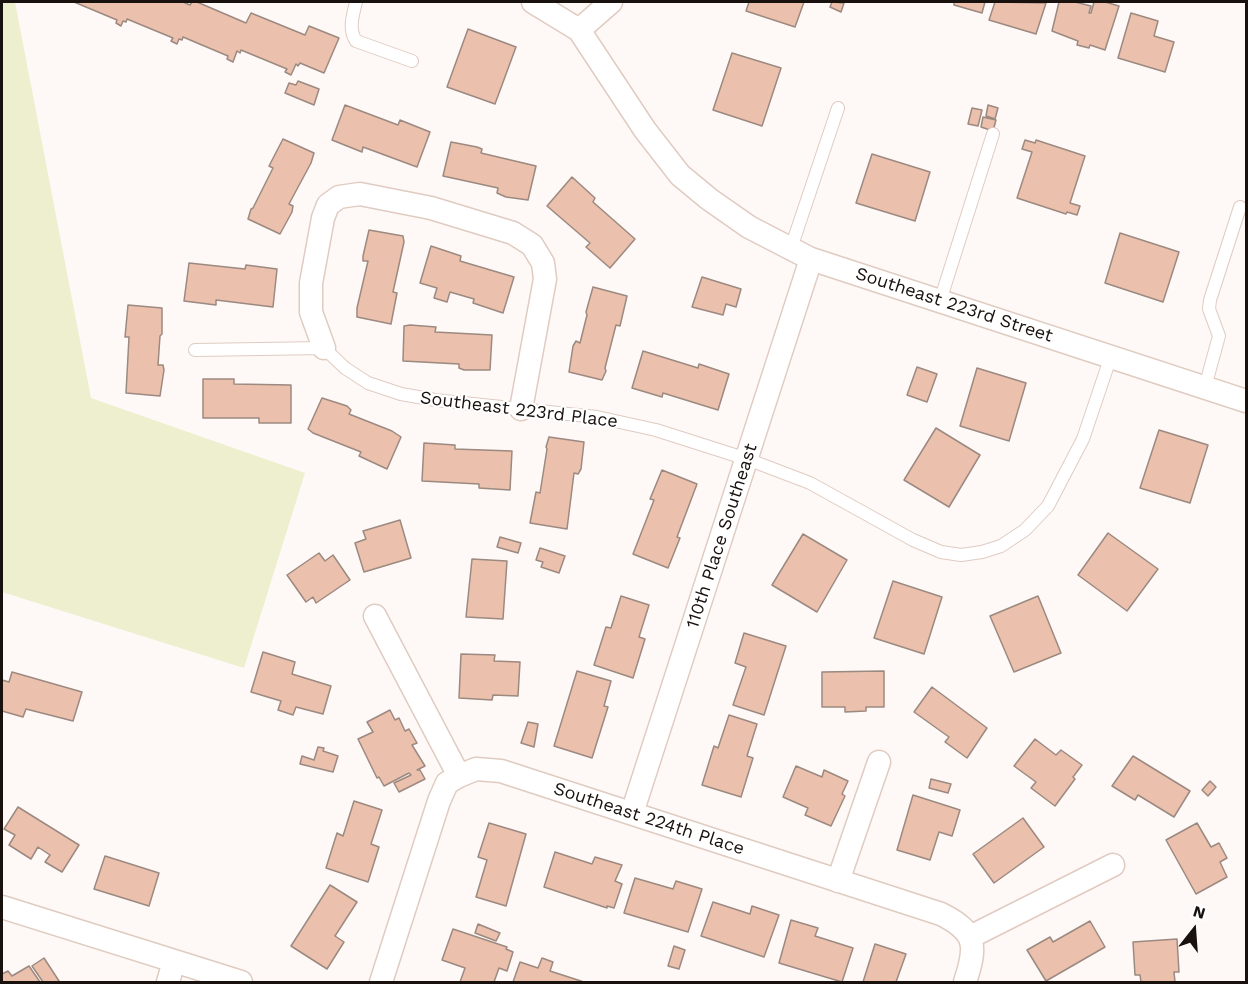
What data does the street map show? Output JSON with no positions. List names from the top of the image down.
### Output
{
  "streets": {
    "street": ["Southeast 223rd Street", "110th Place Southeast", "Southeast 224th Place"],
    "lane": ["Southeast 223rd Place"]
  },
  "crossings": [
    ["Southeast 223rd Street", "Southeast 223rd Place"],
    ["Southeast 223rd Street", "110th Place Southeast"],
    ["Southeast 223rd Place", "110th Place Southeast"],
    ["110th Place Southeast", "Southeast 224th Place"]
  ],
  "north": "top"
}
